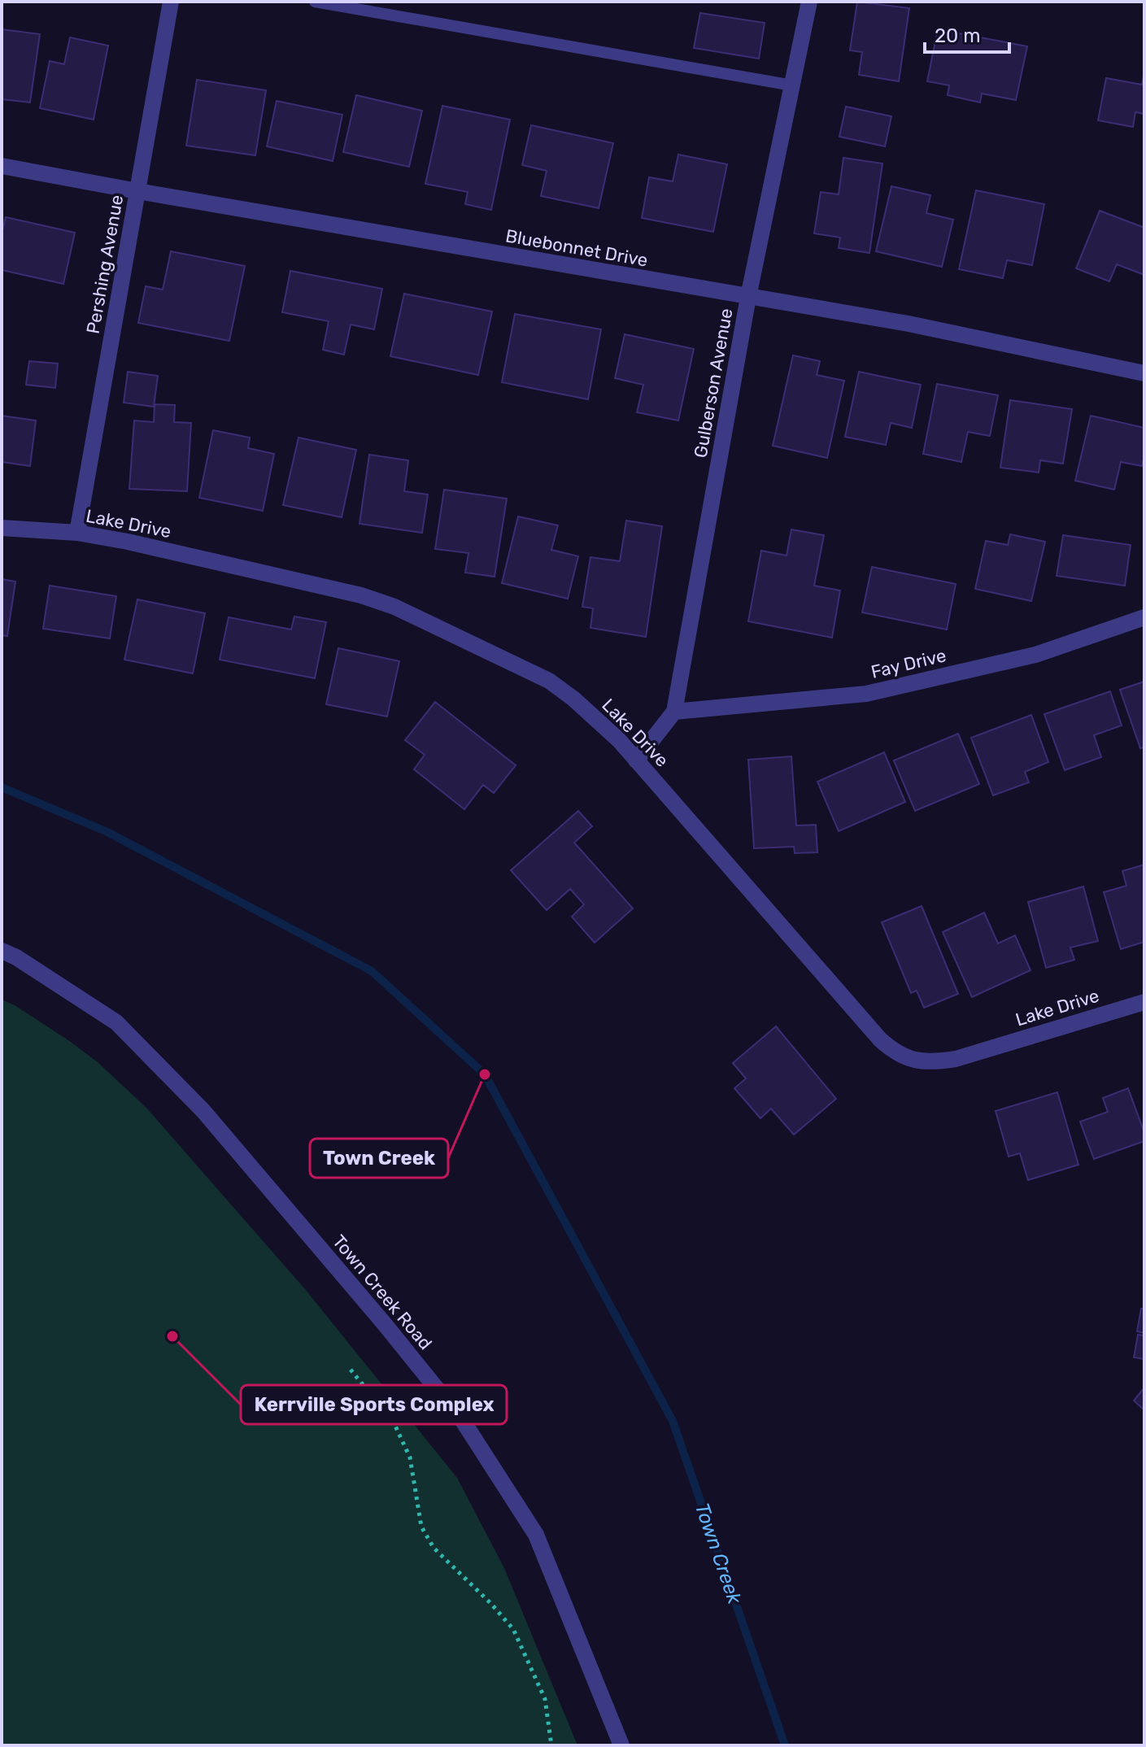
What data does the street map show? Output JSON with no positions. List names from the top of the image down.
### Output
{
  "streets": {
    "street": [
      "Bluebonnet Drive",
      "Pershing Avenue",
      "Gulberson Avenue",
      "Lake Drive",
      "Fay Drive",
      "Town Creek Road"
    ]
  },
  "crossings": [
    ["Bluebonnet Drive", "Pershing Avenue"],
    ["Bluebonnet Drive", "Gulberson Avenue"],
    ["Pershing Avenue", "Lake Drive"],
    ["Gulberson Avenue", "Lake Drive"],
    ["Gulberson Avenue", "Fay Drive"]
  ],
  "water": ["Town Creek"],
  "places": ["Town Creek", "Kerrville Sports Complex"],
  "scale_bar": "20 m"
}
